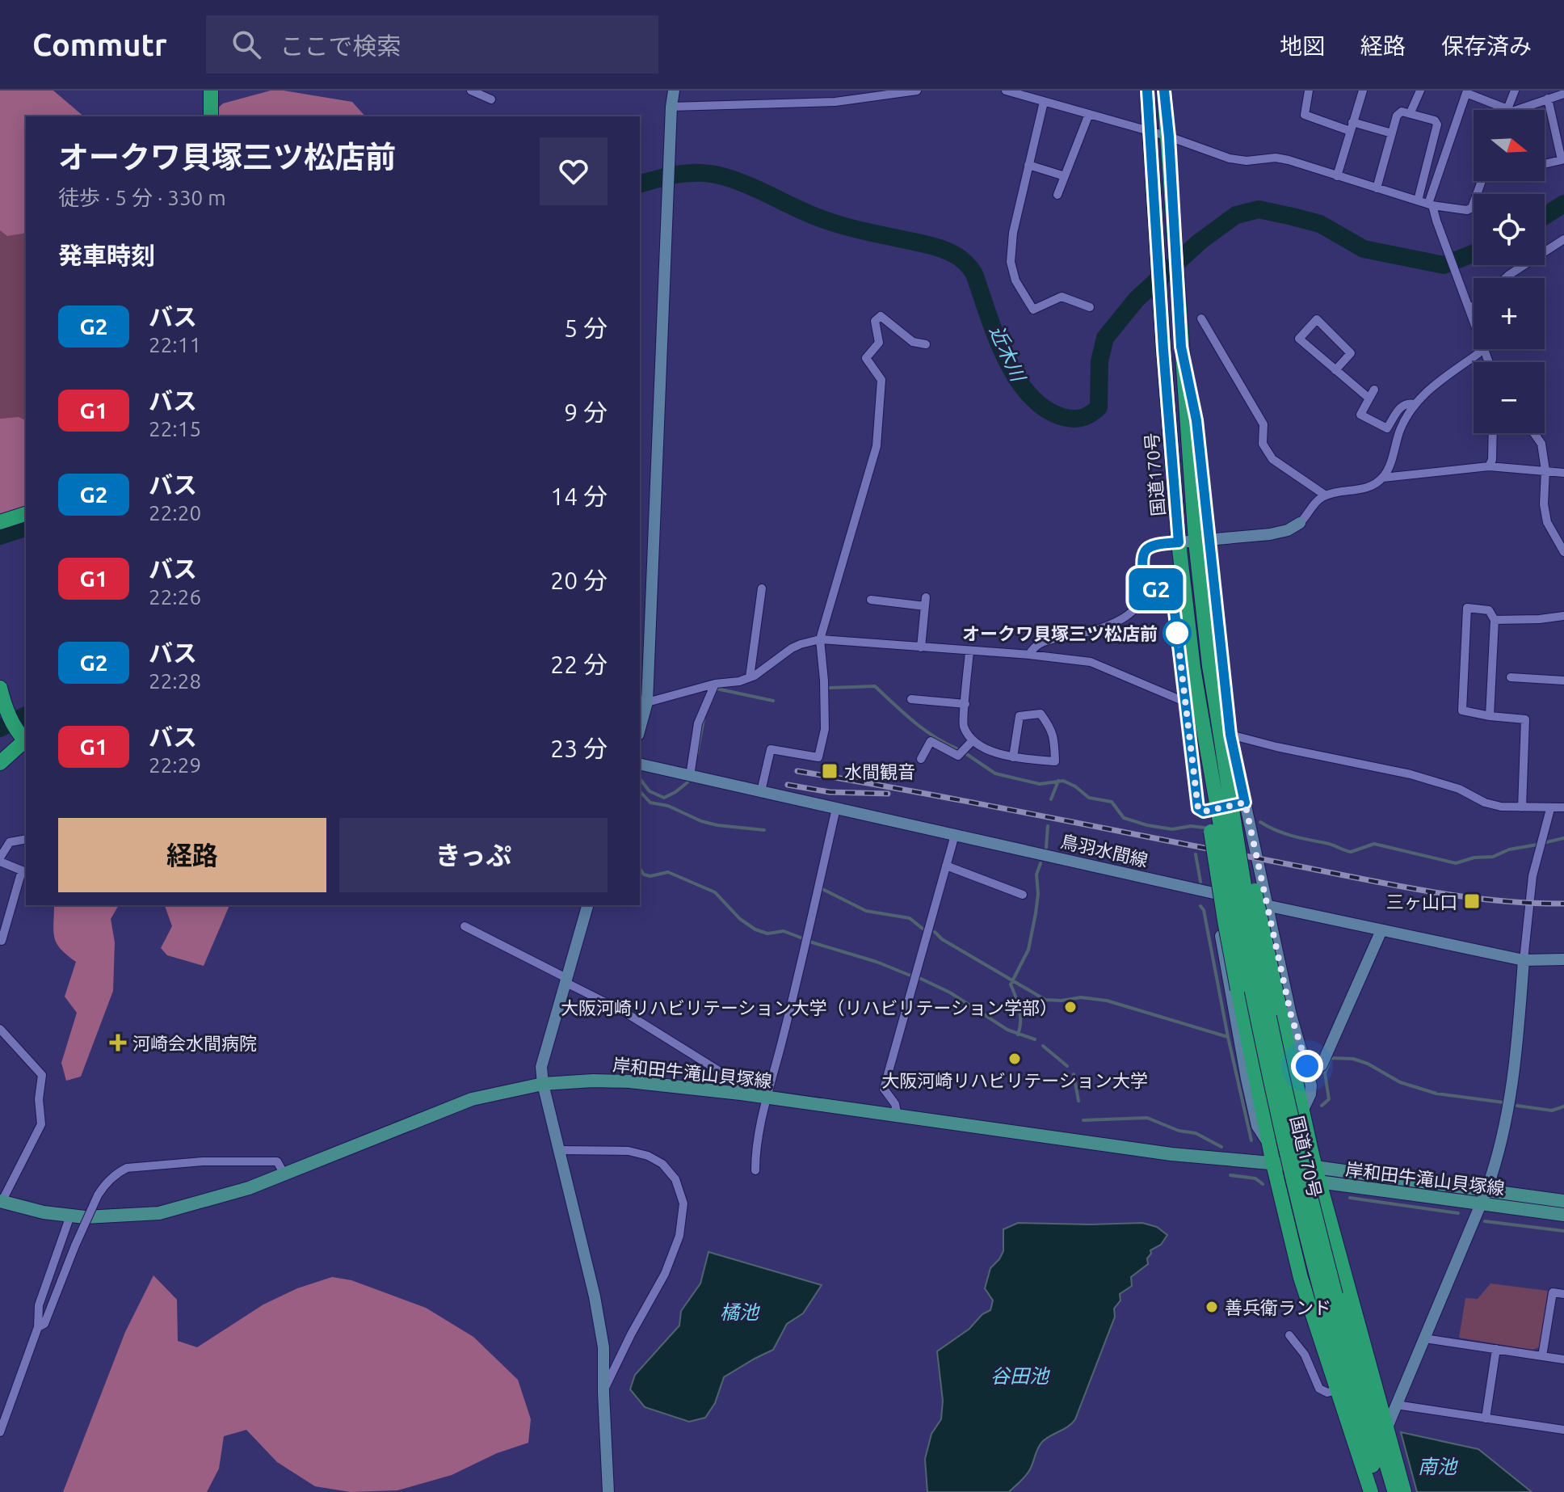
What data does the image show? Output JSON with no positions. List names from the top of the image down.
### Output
{
  "streets": {
    "highway": ["国道170号"],
    "main road": ["岸和田牛滝山貝塚線"],
    "street": ["鳥羽水間線"]
  },
  "water": [
    "近木川",
    "橘池",
    "谷田池",
    "南池"
  ],
  "places": {
    "other": [
      "オークワ貝塚三ツ松店前",
      "大阪河崎リハビリテーション大学（リハビリテーション学部）",
      "大阪河崎リハビリテーション大学",
      "善兵衛ランド"
    ],
    "transit": ["水間観音", "三ヶ山口"],
    "health": ["河崎会水間病院"]
  },
  "lines": ["bus line G2"],
  "north": "right",
  "page": {
    "header": "Commutr",
    "search": "ここで検索",
    "nav": ["地図", "経路", "保存済み"],
    "on_map": "G2",
    "map_buttons": ["+", "−"],
    "heading": [
      ["オークワ貝塚三ツ松店前", "徒歩 · 5 分 · 330 m"],
      "発車時刻"
    ],
    "list": [
      {
        "mark": "G2",
        "name": "バス",
        "note": "22:11",
        "value": "5 分"
      },
      {
        "mark": "G1",
        "name": "バス",
        "note": "22:15",
        "value": "9 分"
      },
      {
        "mark": "G2",
        "name": "バス",
        "note": "22:20",
        "value": "14 分"
      },
      {
        "mark": "G1",
        "name": "バス",
        "note": "22:26",
        "value": "20 分"
      },
      {
        "mark": "G2",
        "name": "バス",
        "note": "22:28",
        "value": "22 分"
      },
      {
        "mark": "G1",
        "name": "バス",
        "note": "22:29",
        "value": "23 分"
      }
    ],
    "buttons": ["経路", "きっぷ"]
  }
}
